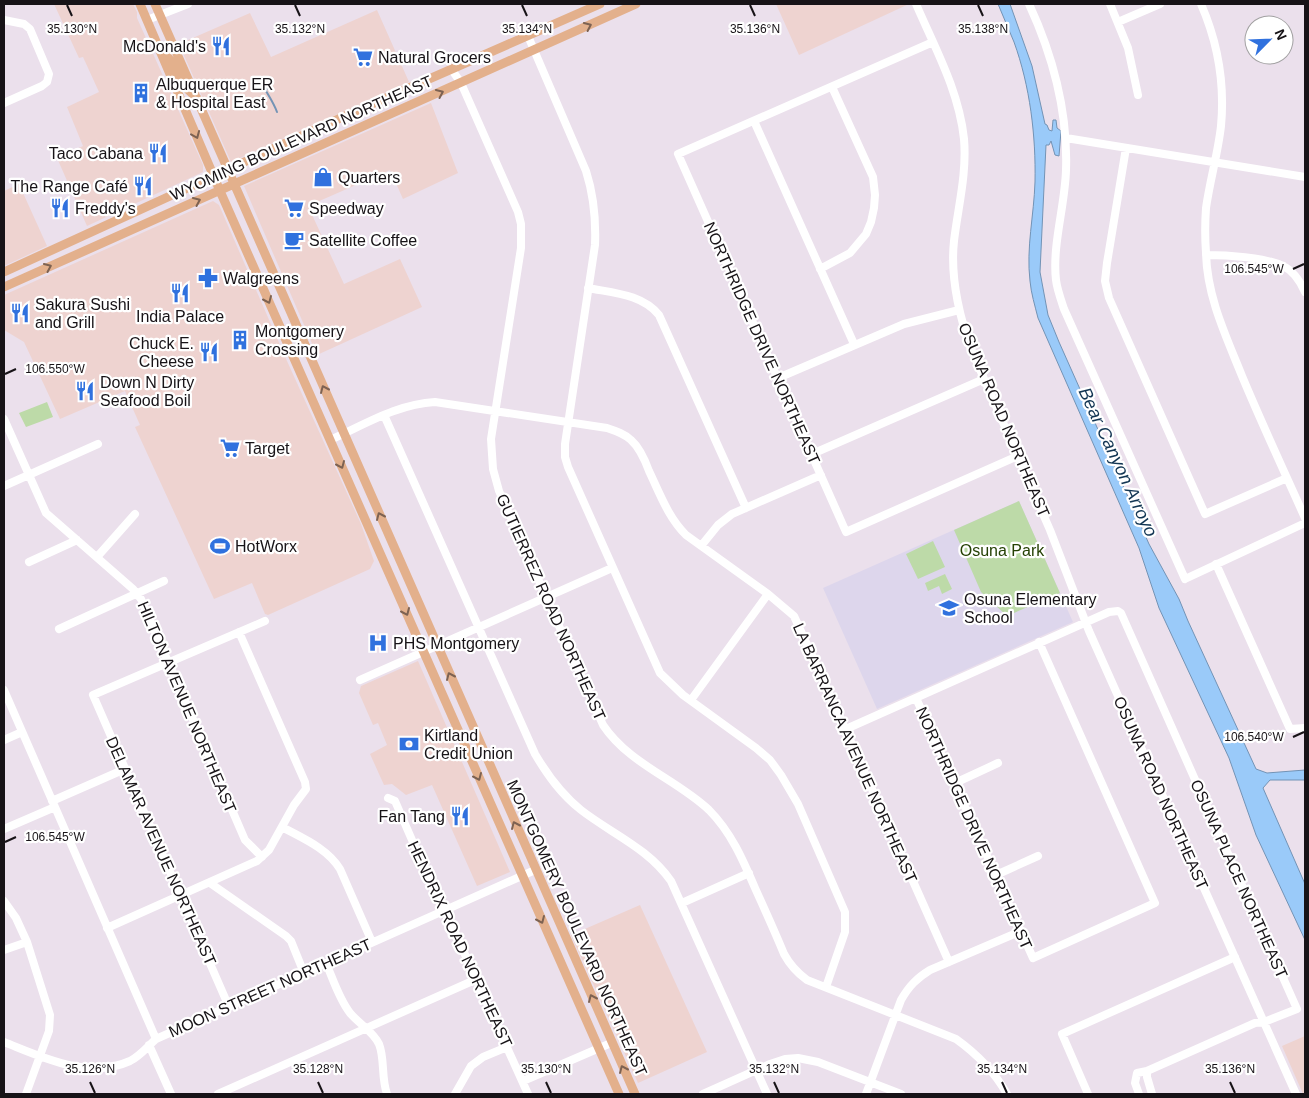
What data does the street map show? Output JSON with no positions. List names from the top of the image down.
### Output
{
  "streets": {
    "main road": ["WYOMING BOULEVARD NORTHEAST", "MONTGOMERY BOULEVARD NORTHEAST"],
    "street": [
      "NORTHRIDGE DRIVE NORTHEAST",
      "OSUNA ROAD NORTHEAST",
      "GUTIERREZ ROAD NORTHEAST",
      "HILTON AVENUE NORTHEAST",
      "LA BARRANCA AVENUE NORTHEAST",
      "DELAMAR AVENUE NORTHEAST",
      "OSUNA PLACE NORTHEAST",
      "HENDRIX ROAD NORTHEAST",
      "MOON STREET NORTHEAST"
    ]
  },
  "crossings": [
    ["WYOMING BOULEVARD NORTHEAST", "GUTIERREZ ROAD NORTHEAST"],
    ["WYOMING BOULEVARD NORTHEAST", "MONTGOMERY BOULEVARD NORTHEAST"],
    ["NORTHRIDGE DRIVE NORTHEAST", "OSUNA ROAD NORTHEAST"],
    ["OSUNA ROAD NORTHEAST", "OSUNA PLACE NORTHEAST"],
    ["GUTIERREZ ROAD NORTHEAST", "LA BARRANCA AVENUE NORTHEAST"],
    ["HILTON AVENUE NORTHEAST", "DELAMAR AVENUE NORTHEAST"],
    ["LA BARRANCA AVENUE NORTHEAST", "MONTGOMERY BOULEVARD NORTHEAST"],
    ["DELAMAR AVENUE NORTHEAST", "MOON STREET NORTHEAST"],
    ["MONTGOMERY BOULEVARD NORTHEAST", "MOON STREET NORTHEAST"],
    ["HENDRIX ROAD NORTHEAST", "MOON STREET NORTHEAST"]
  ],
  "water": ["Bear Canyon Arroyo"],
  "parks": ["Osuna Park"],
  "places": {
    "restaurant": [
      "McDonald's",
      "Taco Cabana",
      "The Range Café",
      "Freddy's",
      "India Palace",
      "Sakura Sushi and Grill",
      "Chuck E. Cheese",
      "Down N Dirty Seafood Boil",
      "Fan Tang"
    ],
    "supermarket": ["Natural Grocers", "Speedway", "Target"],
    "building": ["Albuquerque ER & Hospital East", "Montgomery Crossing"],
    "shop": ["Quarters"],
    "cafe": ["Satellite Coffee"],
    "pharmacy": ["Walgreens"],
    "sports": ["HotWorx"],
    "school or university": ["Osuna Elementary School"],
    "hospital": ["PHS Montgomery"],
    "bank": ["Kirtland Credit Union"]
  },
  "north": "top right",
  "coordinates": [
    "35.130°N",
    "35.132°N",
    "35.134°N",
    "35.136°N",
    "35.138°N",
    "106.545°W",
    "106.550°W",
    "106.540°W",
    "35.126°N",
    "35.128°N"
  ]
}
